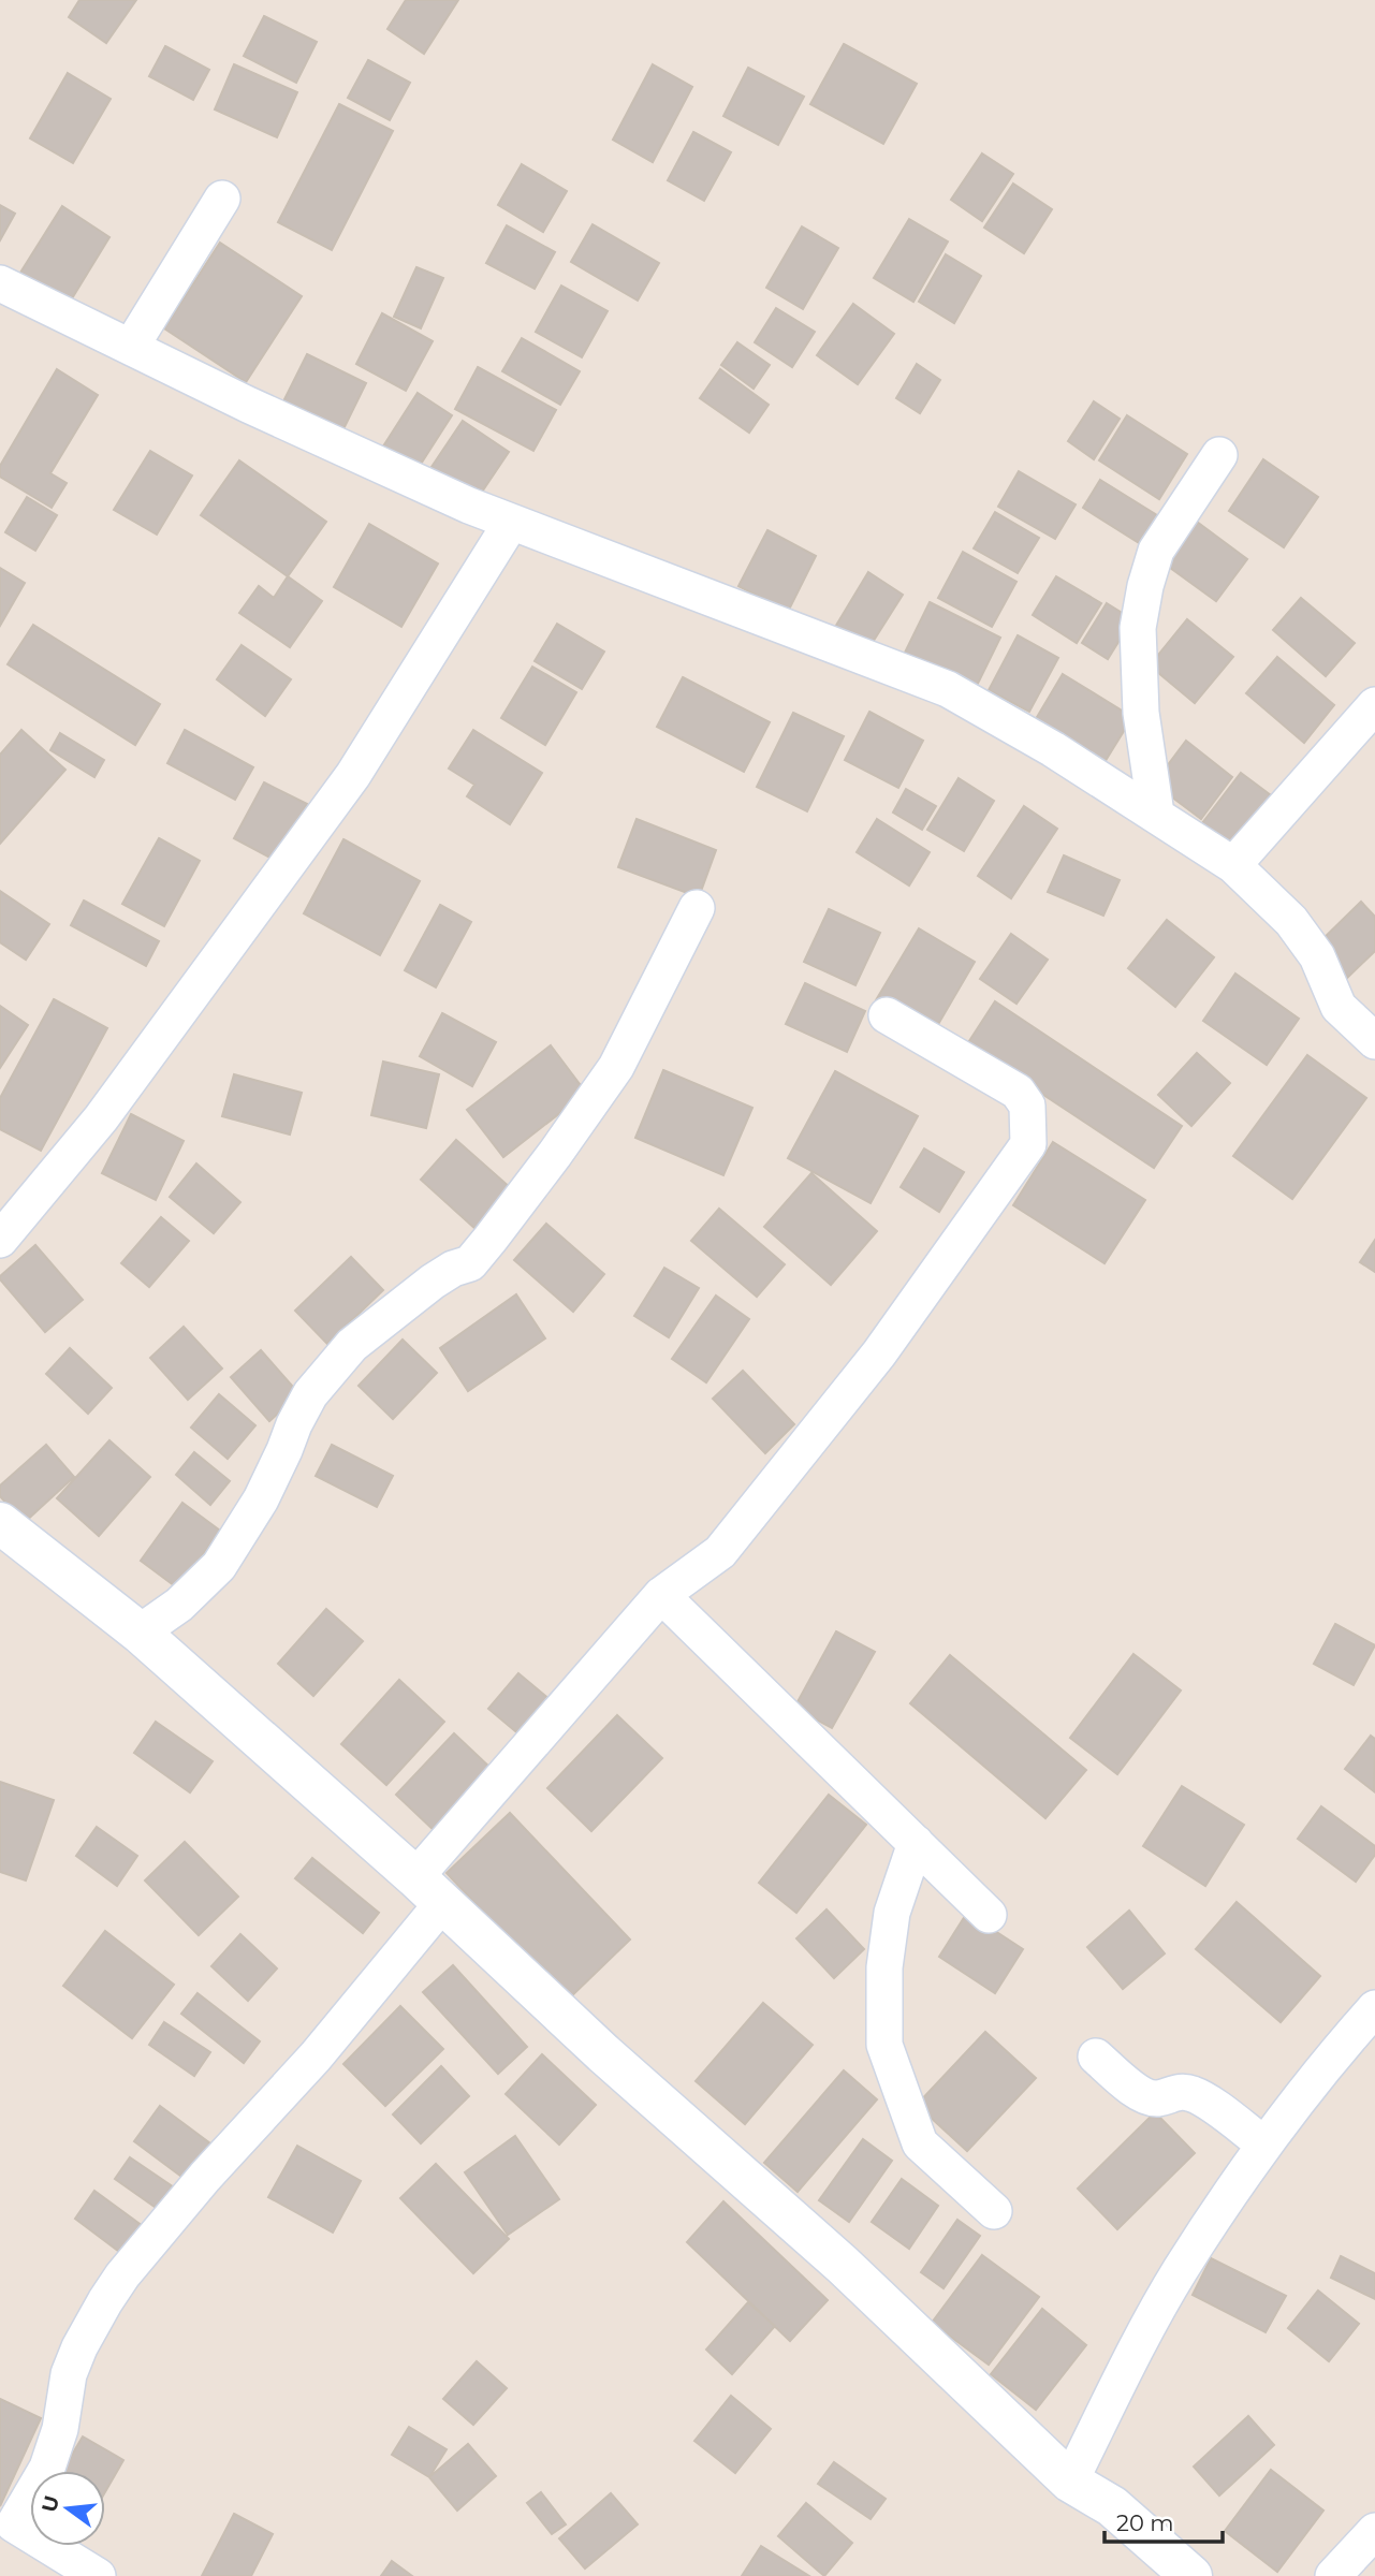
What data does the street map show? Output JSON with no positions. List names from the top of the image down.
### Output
{
  "scale_bar": "20 m",
  "north": "left"
}
